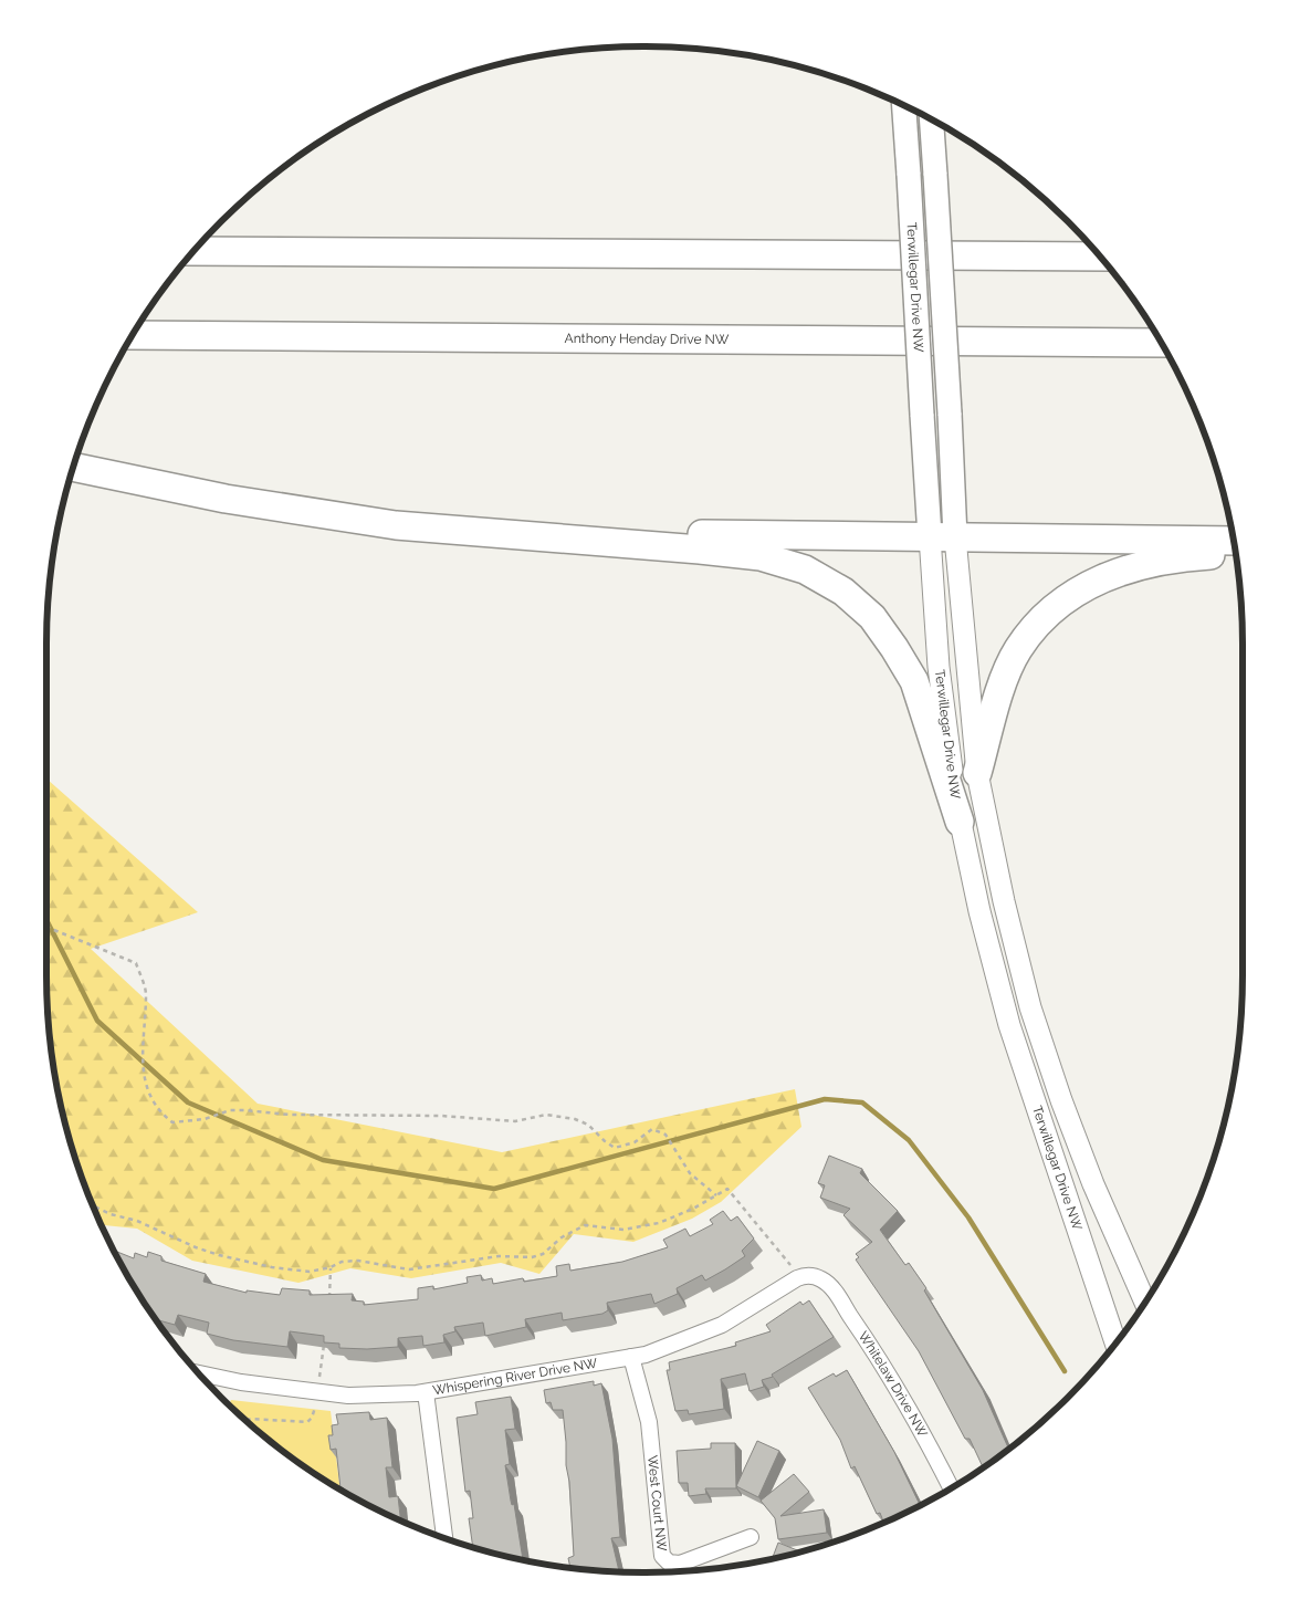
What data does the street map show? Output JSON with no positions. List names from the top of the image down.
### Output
{
  "streets": {
    "highway": ["Anthony Henday Drive NW"],
    "main road": ["Terwillegar Drive NW"],
    "street": ["Whispering River Drive NW", "Whitelaw Drive NW", "West Court NW"]
  },
  "crossings": [
    ["Whispering River Drive NW", "Whitelaw Drive NW"],
    ["Whispering River Drive NW", "West Court NW"]
  ]
}
